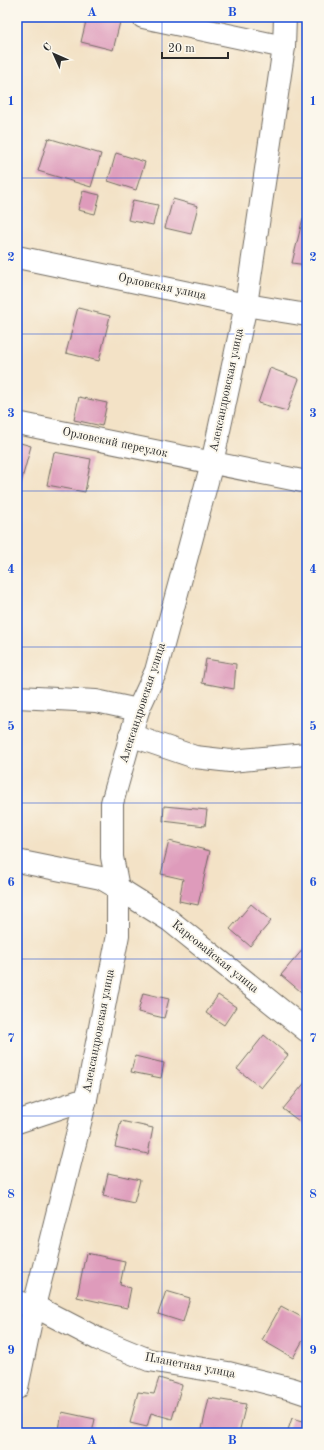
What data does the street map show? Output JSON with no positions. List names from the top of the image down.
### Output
{
  "streets": {
    "street": [
      "Орловская улица",
      "Александровская улица",
      "Орловский переулок",
      "Карсовайская улица",
      "Планетная улица"
    ]
  },
  "crossings": [
    ["Орловская улица", "Александровская улица"],
    ["Александровская улица", "Орловский переулок"],
    ["Александровская улица", "Карсовайская улица"],
    ["Александровская улица", "Планетная улица"]
  ],
  "scale_bar": "20 m",
  "north": "top left",
  "grid": {
    "columns": ["A", "B"],
    "rows": [
      "1",
      "2",
      "3",
      "4",
      "5",
      "6",
      "7",
      "8",
      "9"
    ]
  }
}
